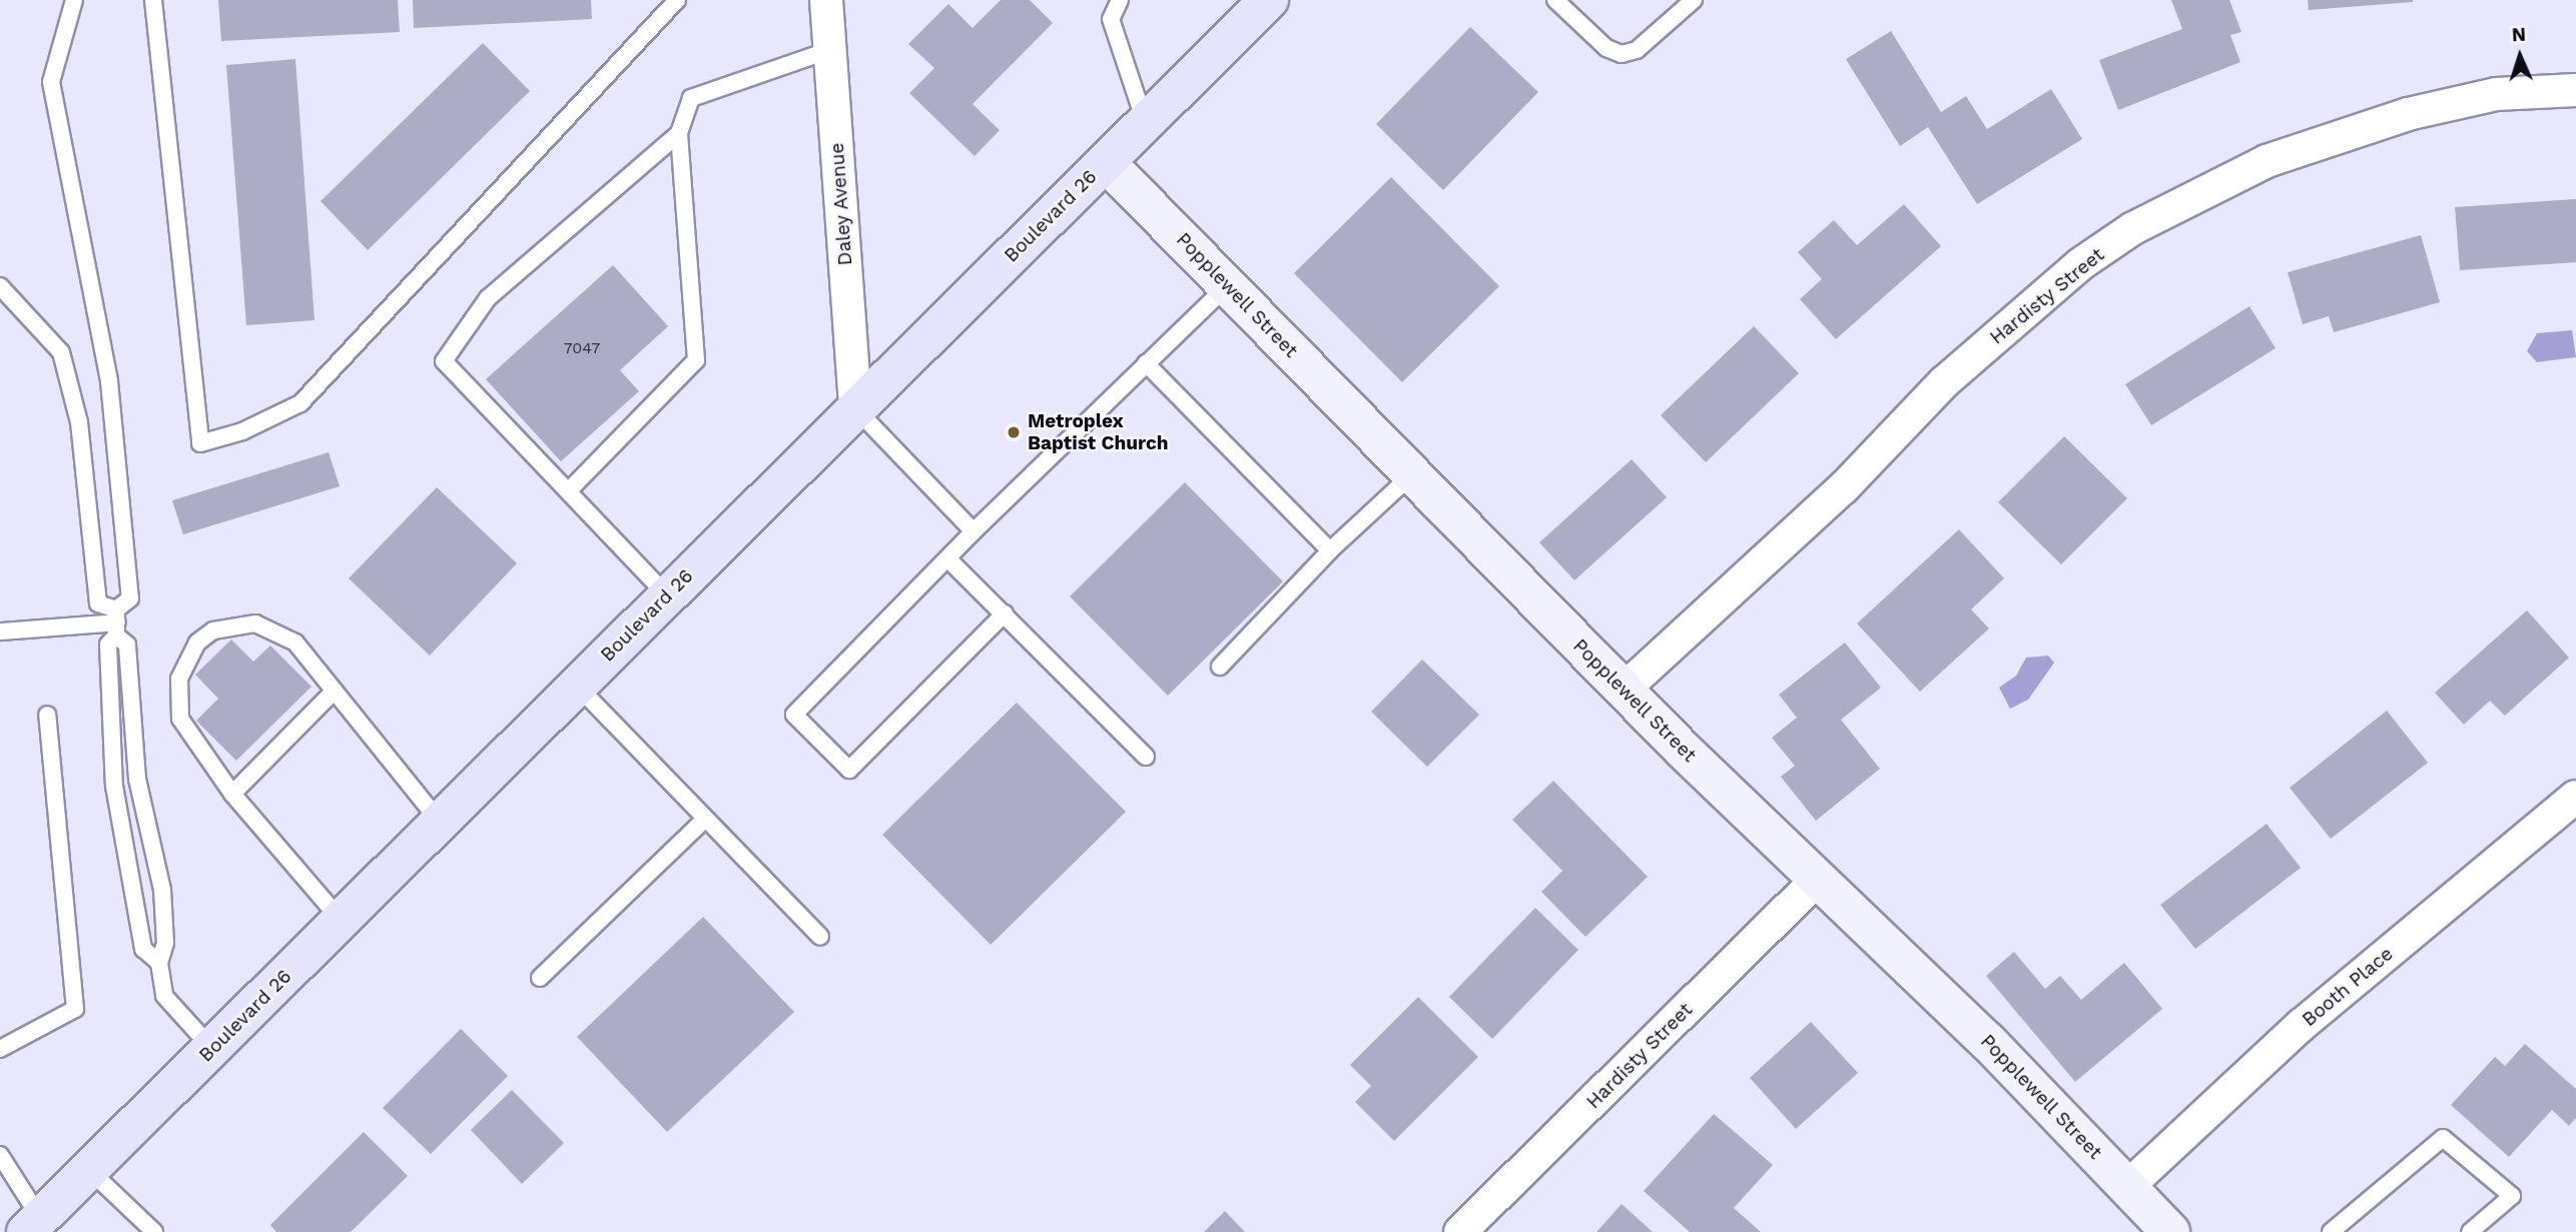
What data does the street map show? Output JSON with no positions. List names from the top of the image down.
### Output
{
  "streets": {
    "main road": ["Boulevard 26"],
    "street": [
      "Daley Avenue",
      "Popplewell Street",
      "Hardisty Street",
      "Booth Place"
    ]
  },
  "crossings": [
    ["Daley Avenue", "Boulevard 26"],
    ["Boulevard 26", "Popplewell Street"],
    ["Popplewell Street", "Hardisty Street"],
    ["Popplewell Street", "Booth Place"]
  ],
  "places": ["Metroplex Baptist Church"],
  "house_numbers": ["7047"],
  "north": "top"
}
